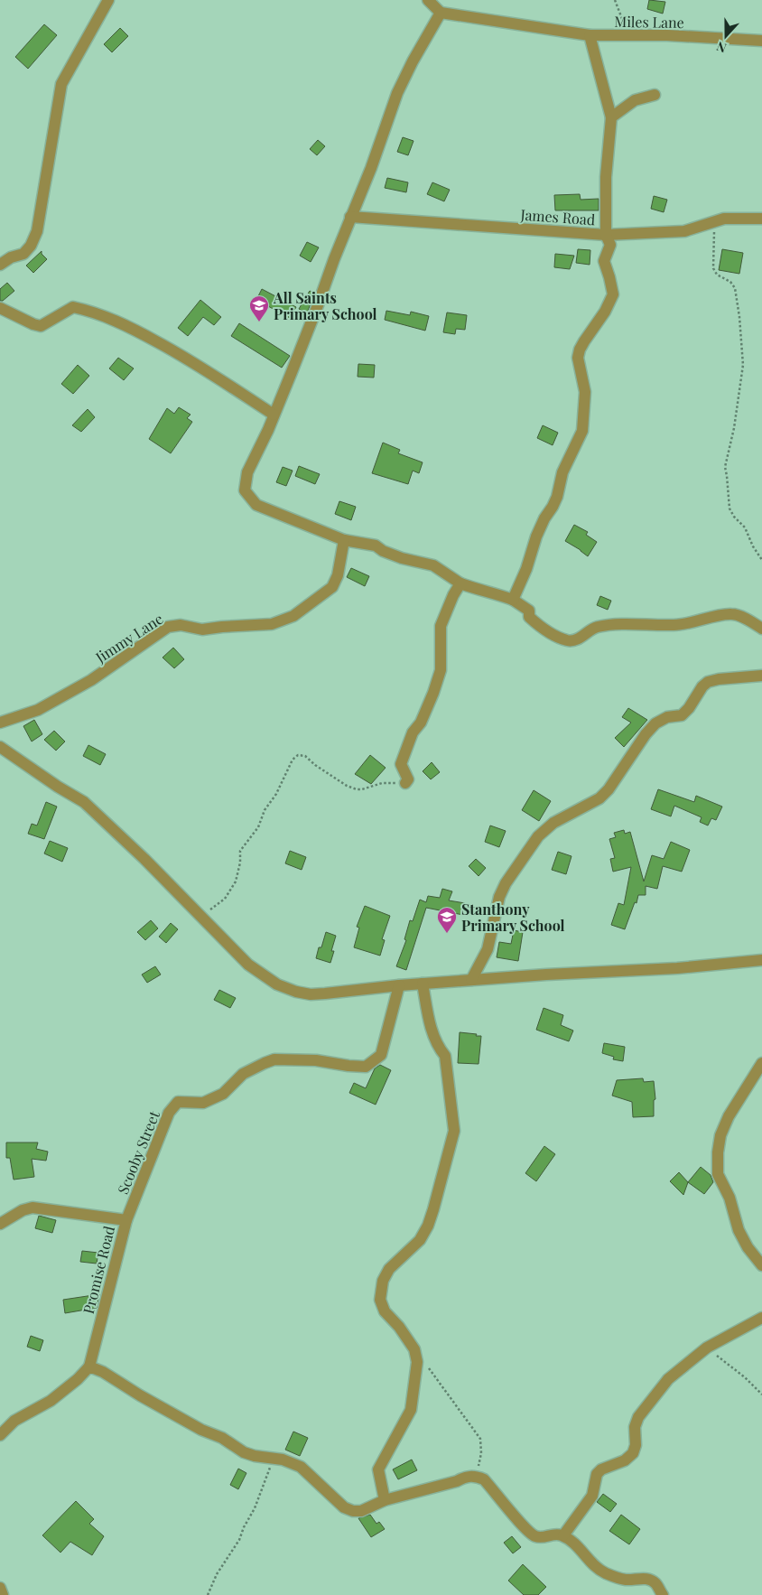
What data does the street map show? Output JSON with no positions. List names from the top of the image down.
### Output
{
  "streets": {
    "street": [
      "Miles Lane",
      "James Road",
      "Jimmy Lane",
      "Scooby Street",
      "Promise Road"
    ]
  },
  "crossings": [
    ["Scooby Street", "Promise Road"]
  ],
  "places": {
    "school or university": ["All Saints Primary School", "Stanthony Primary School"]
  },
  "north": "bottom"
}
